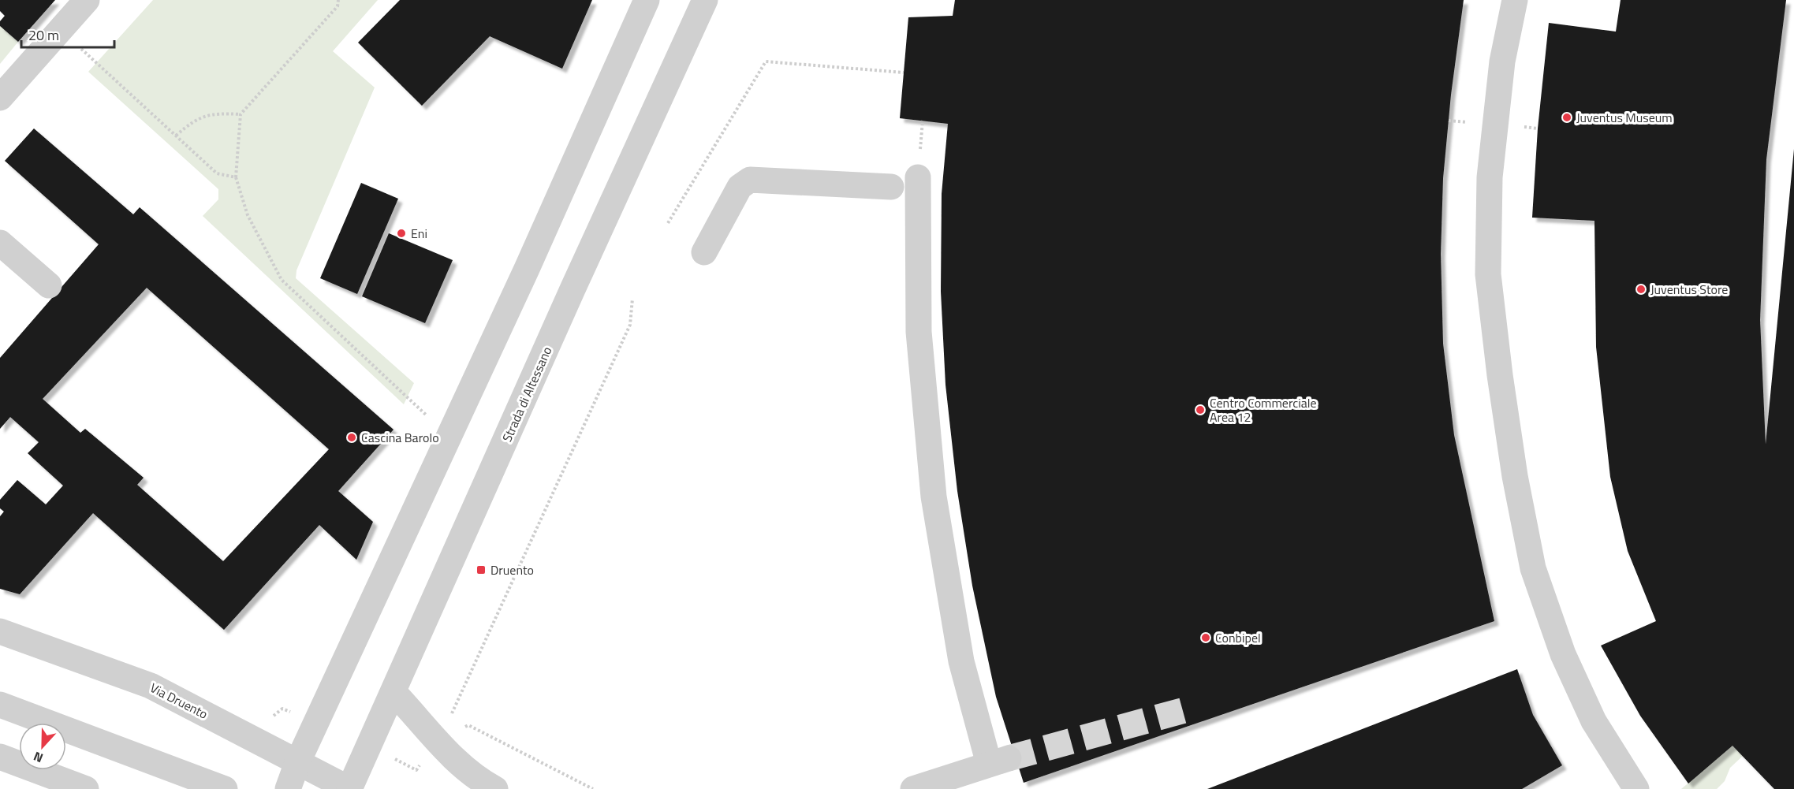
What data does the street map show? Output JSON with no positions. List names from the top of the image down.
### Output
{
  "streets": {
    "street": ["Strada di Altessano", "Via Druento"]
  },
  "crossings": [
    ["Strada di Altessano", "Via Druento"]
  ],
  "places": {
    "other": [
      "Juventus Museum",
      "Eni",
      "Juventus Store",
      "Centro Commerciale Area 12",
      "Cascina Barolo",
      "Conbipel"
    ],
    "transit": ["Druento"]
  },
  "scale_bar": "20 m",
  "north": "bottom"
}
